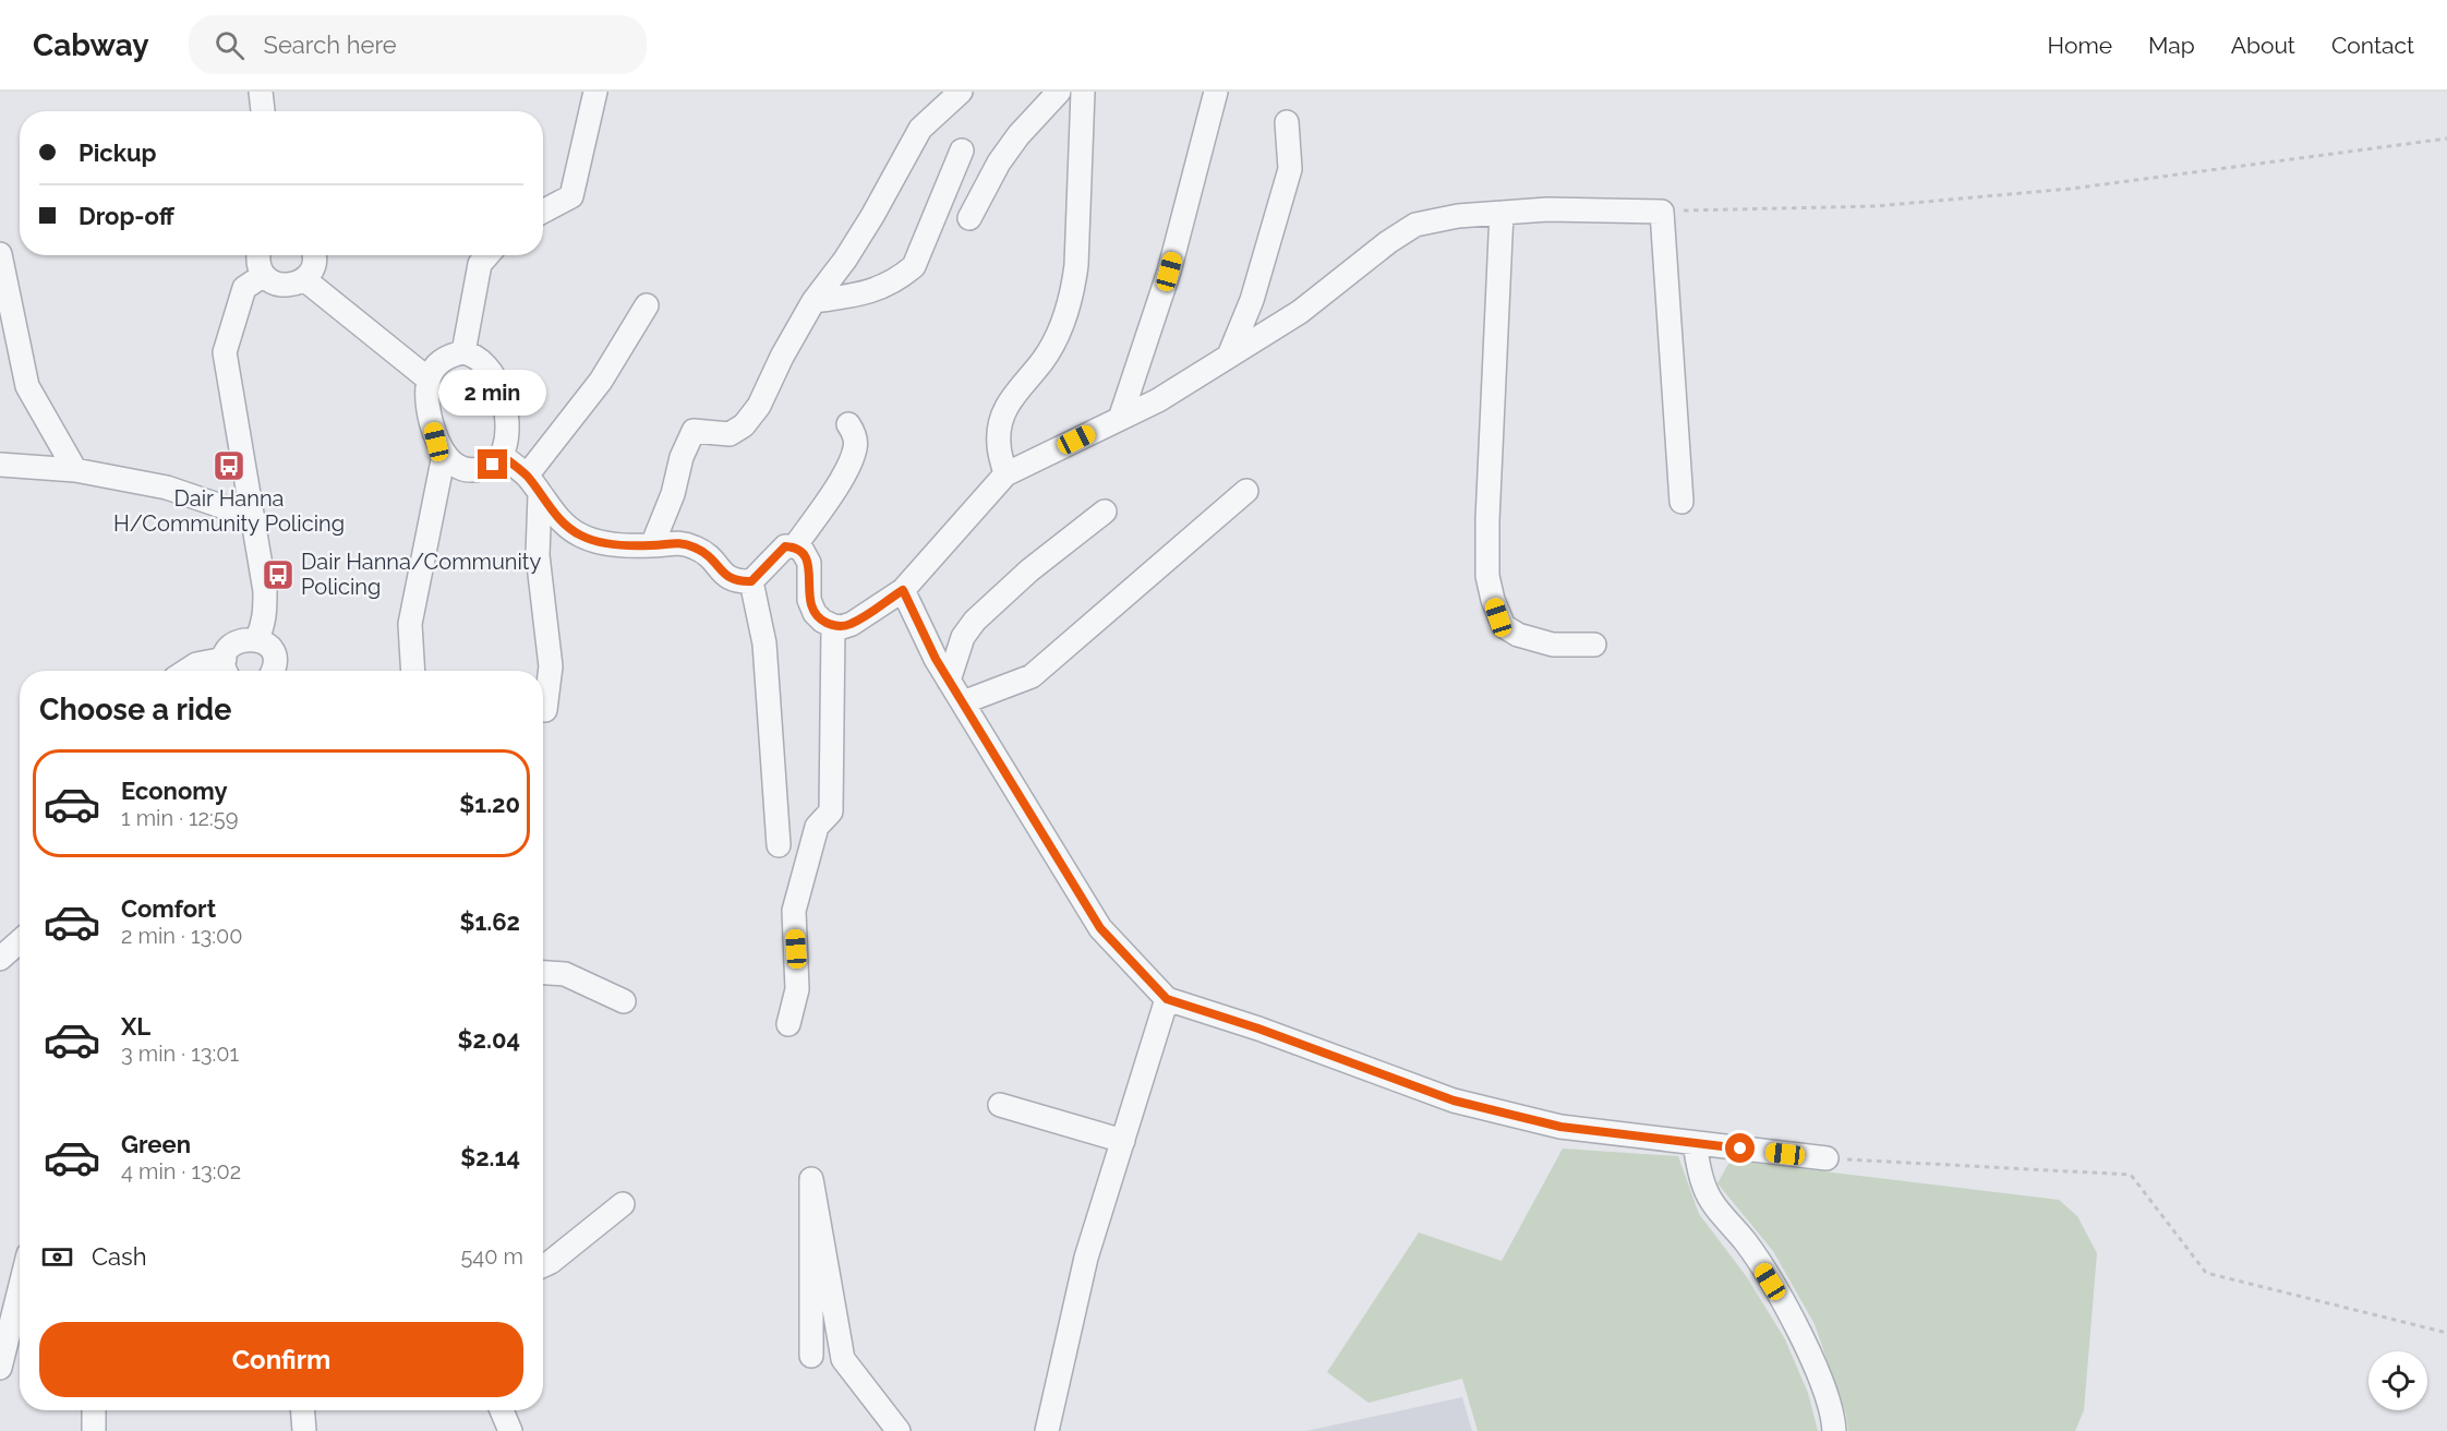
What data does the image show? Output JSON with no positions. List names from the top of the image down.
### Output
{
  "places": {
    "bus stop": ["Dair Hanna H/Community Policing", "Dair Hanna/Community Policing"]
  },
  "page": {
    "header": "Cabway",
    "search": "Search here",
    "nav": [
      "Home",
      "Map",
      "About",
      "Contact"
    ],
    "banner": ["Pickup", "Drop-off"],
    "bubble": "2 min",
    "heading": "Choose a ride",
    "list": [
      {
        "name": "Economy",
        "note": "1 min · 12:59",
        "value": "$1.20"
      },
      {
        "name": "Comfort",
        "note": "2 min · 13:00",
        "value": "$1.62"
      },
      {
        "name": "XL",
        "note": "3 min · 13:01",
        "value": "$2.04"
      },
      {
        "name": "Green",
        "note": "4 min · 13:02",
        "value": "$2.14"
      }
    ],
    "pay": ["Cash", "540 m"],
    "buttons": "Confirm"
  }
}
